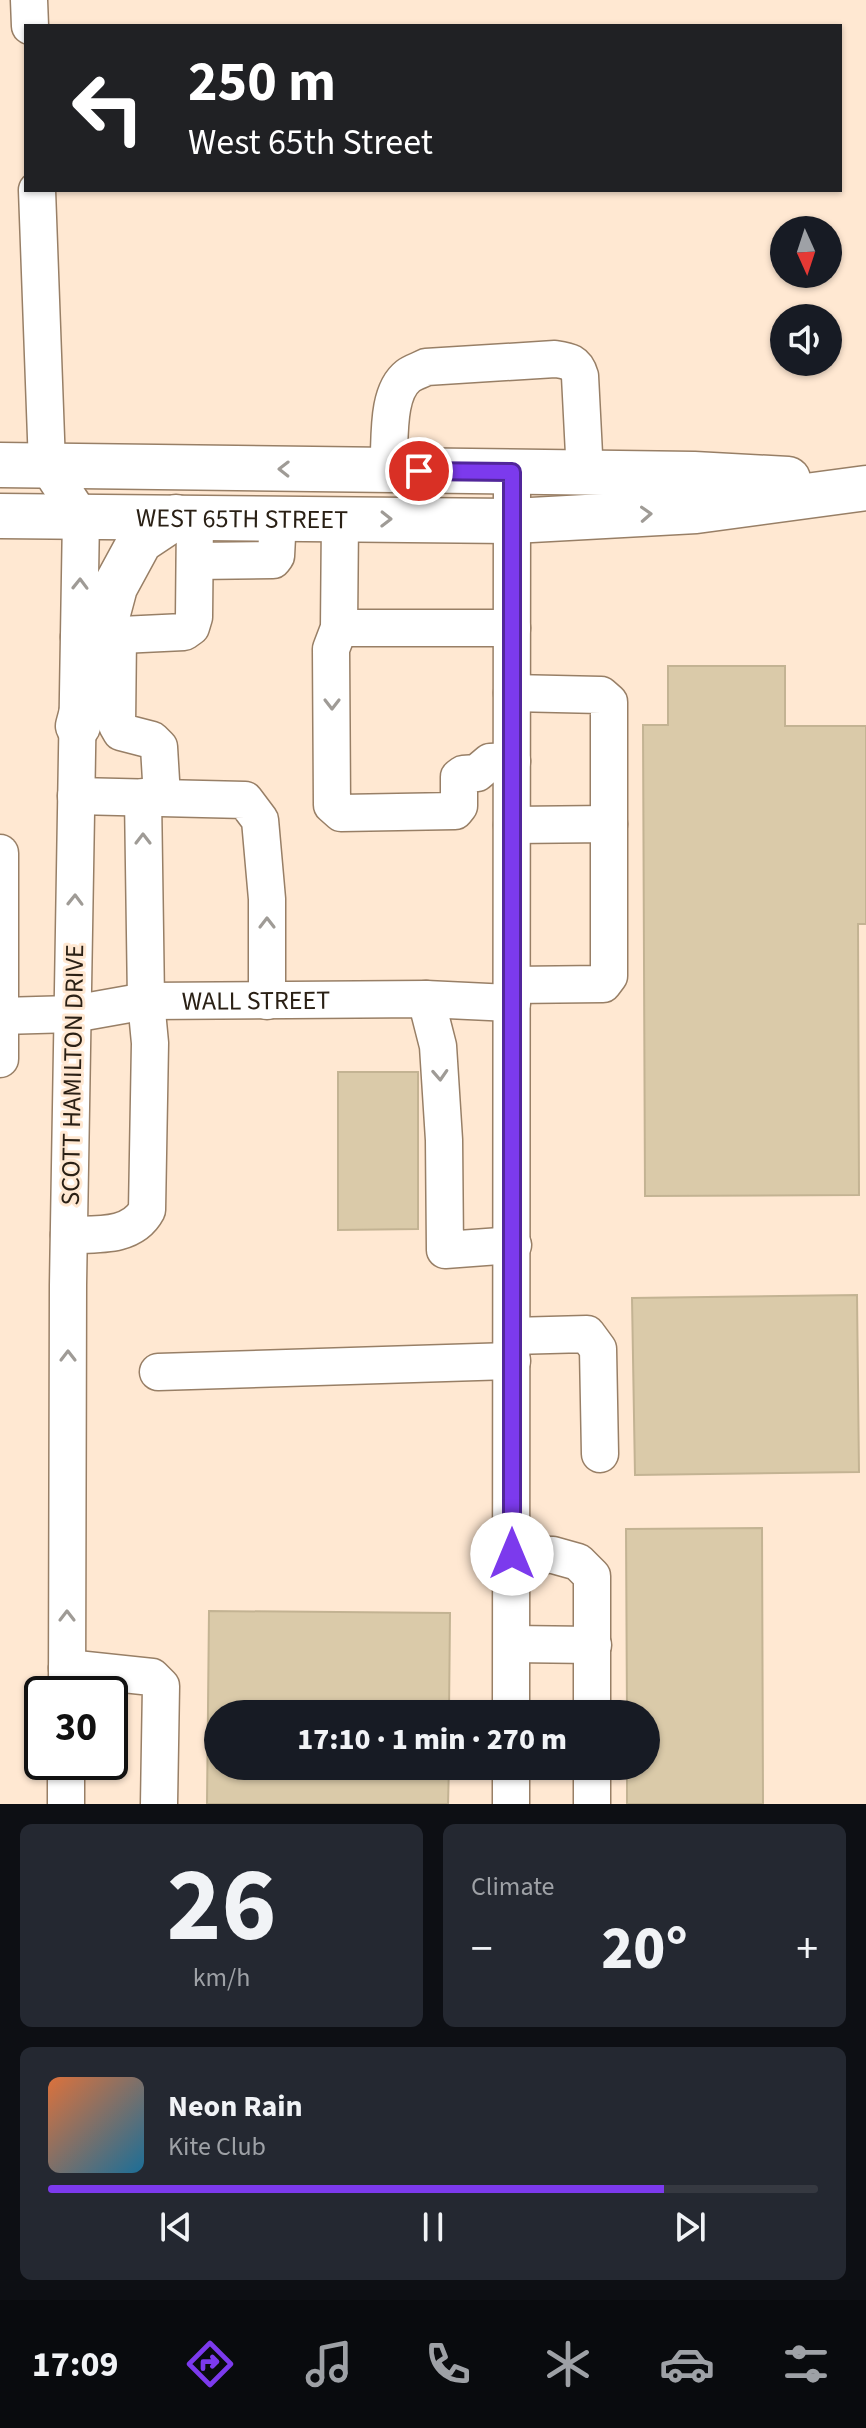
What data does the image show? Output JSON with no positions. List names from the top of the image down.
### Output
{
  "streets": {
    "main road": ["WEST 65TH STREET"],
    "street": ["WALL STREET", "SCOTT HAMILTON DRIVE"]
  },
  "crossings": [
    ["WALL STREET", "SCOTT HAMILTON DRIVE"]
  ],
  "north": "bottom",
  "page": {
    "turn": ["250 m", "West 65th Street"],
    "limit": "30",
    "trip": "17:10 · 1 min · 270 m",
    "tile": [
      ["26", "km/h"],
      "Climate"
    ],
    "heat": ["−", "20°", "+"],
    "song": ["Neon Rain", "Kite Club"],
    "tabs": "17:09"
  }
}
